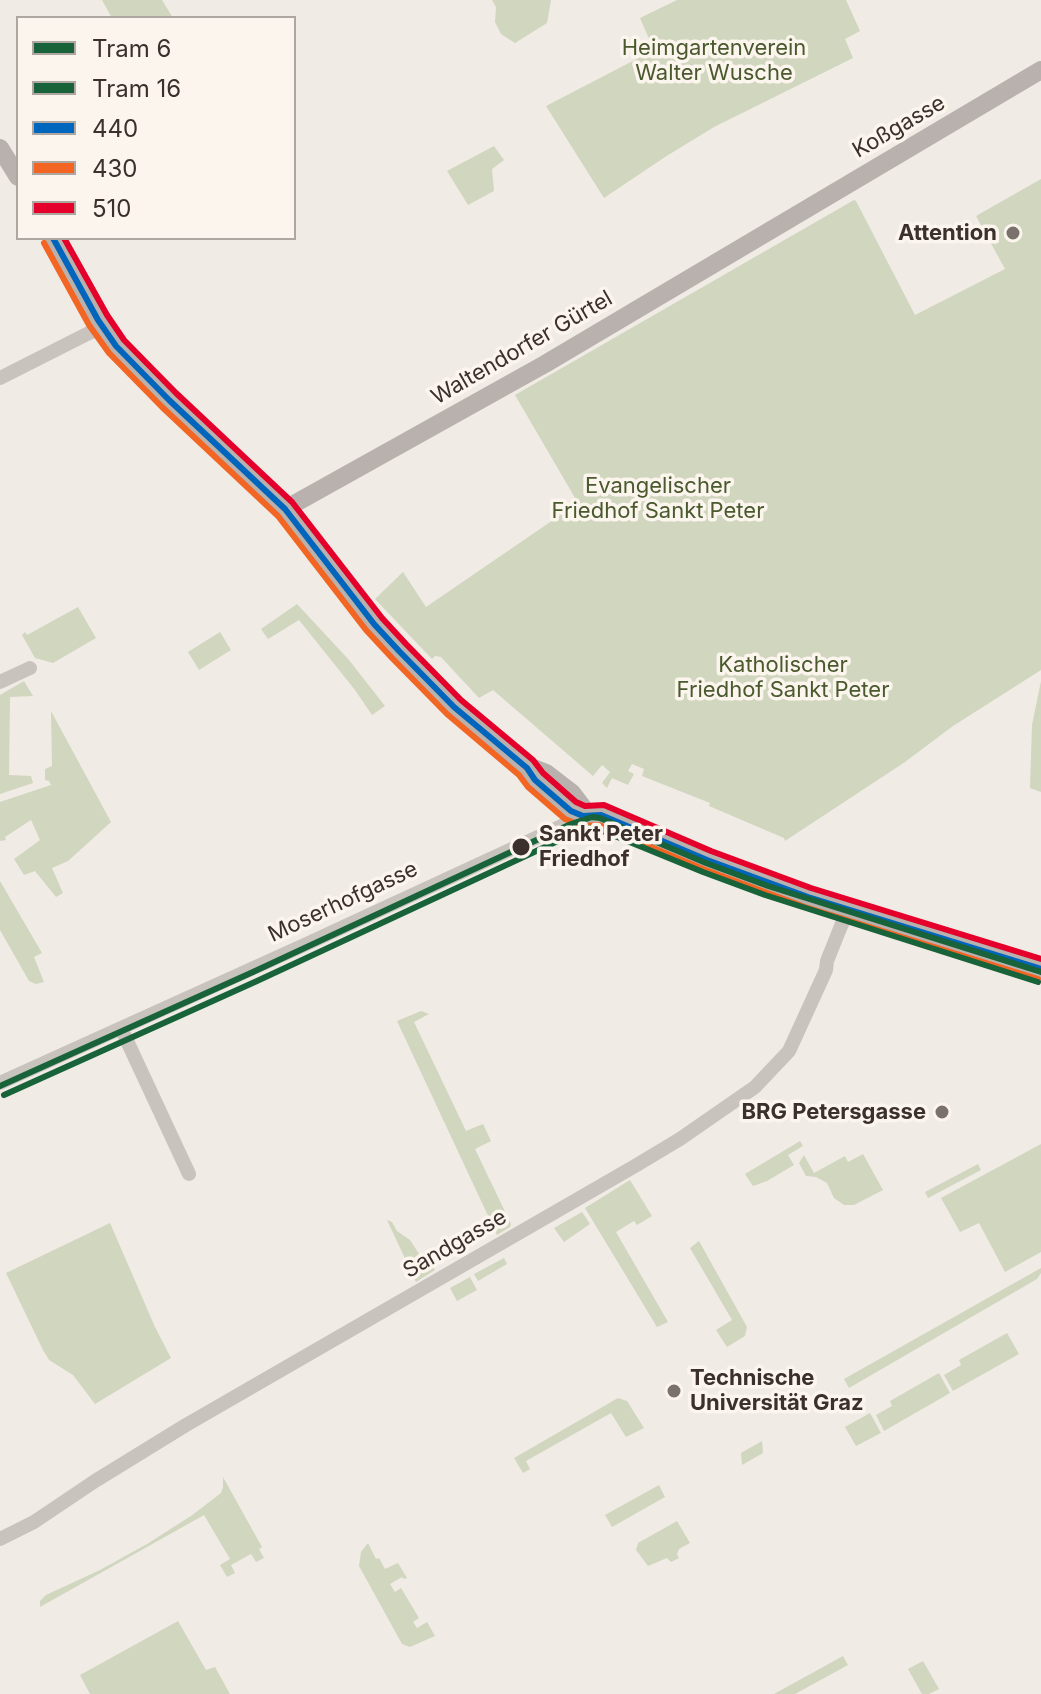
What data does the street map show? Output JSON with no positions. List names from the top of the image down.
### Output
{
  "streets": {
    "main road": ["Koßgasse", "Waltendorfer Gürtel"],
    "street": ["Moserhofgasse", "Sandgasse"]
  },
  "crossings": [
    ["Koßgasse", "Waltendorfer Gürtel"]
  ],
  "parks": ["Heimgartenverein Walter Wusche", "Evangelischer Friedhof Sankt Peter", "Katholischer Friedhof Sankt Peter"],
  "places": [
    "Attention",
    "Sankt Peter Friedhof",
    "BRG Petersgasse",
    "Technische Universität Graz"
  ],
  "lines": [
    "transit line 440",
    "transit line 510",
    "transit line 430",
    "tram line 6",
    "tram line 16"
  ],
  "legend": [
    "Tram 6",
    "Tram 16",
    "440",
    "430",
    "510"
  ]
}
